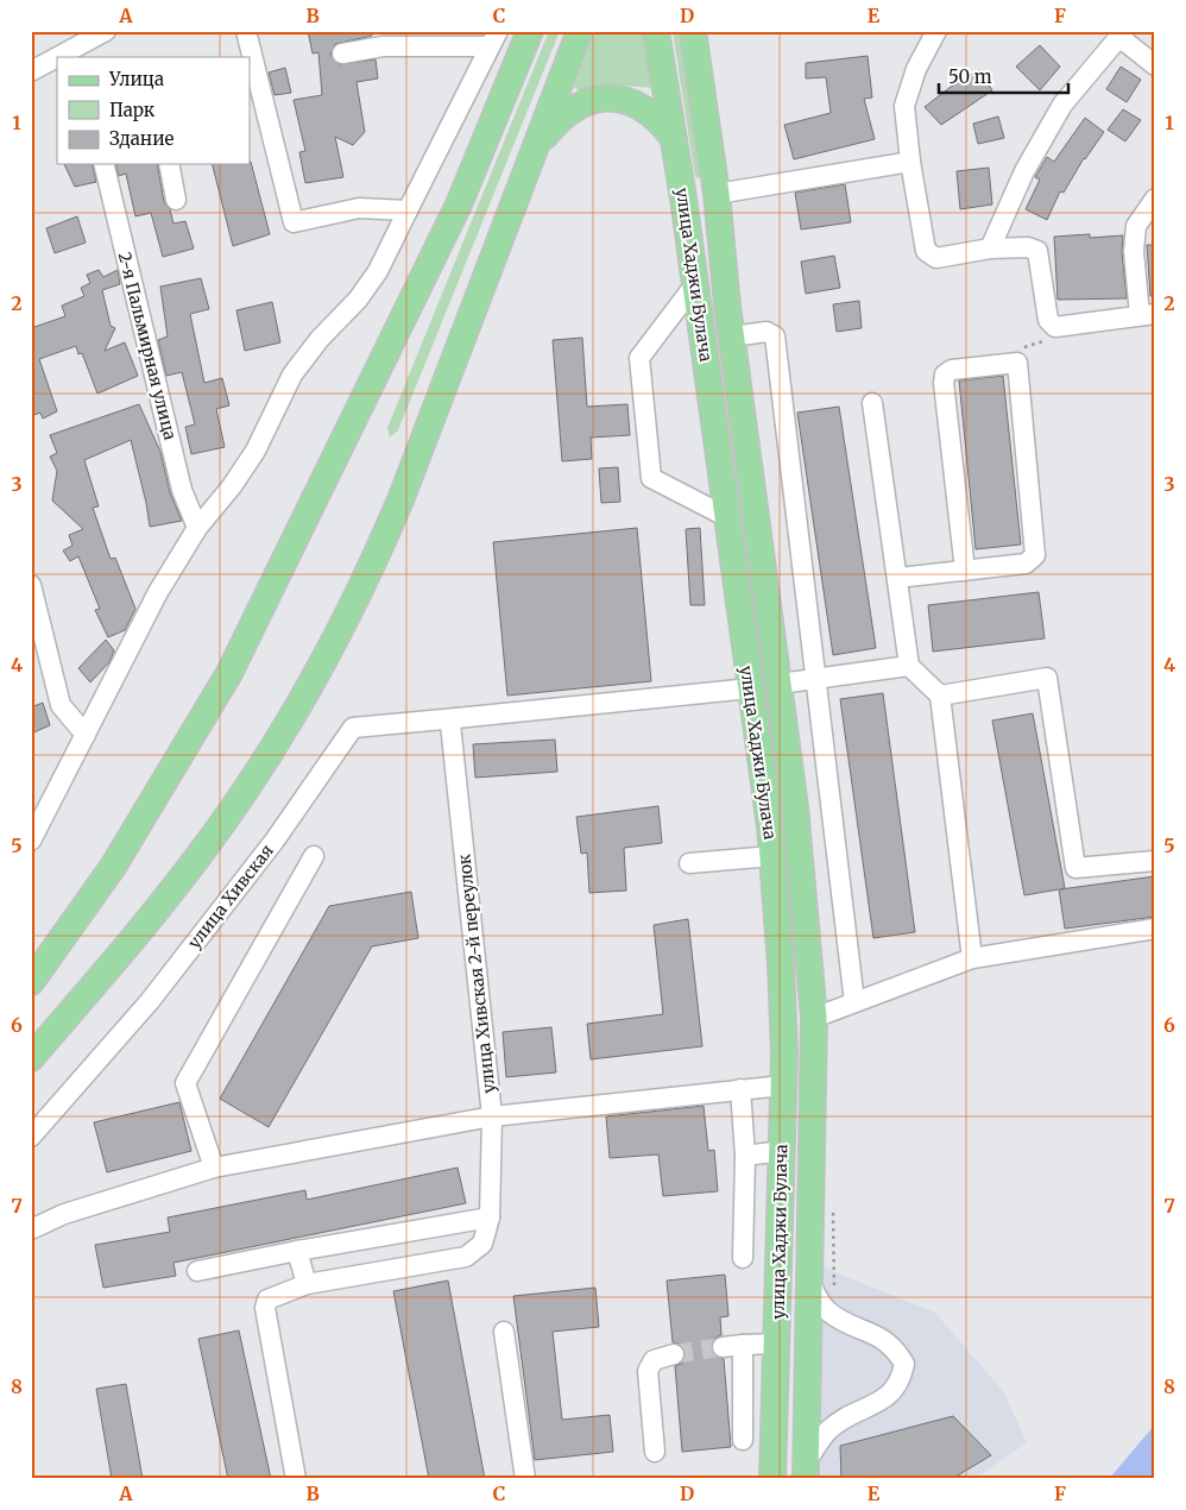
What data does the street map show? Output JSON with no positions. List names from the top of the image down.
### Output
{
  "streets": {
    "main road": ["улица Хаджи Булача"],
    "street": ["2-я Пальмирная улица", "улица Хивская", "улица Хивская 2-й переулок"]
  },
  "crossings": [
    ["улица Хаджи Булача", "улица Хивская"],
    ["улица Хивская", "улица Хивская 2-й переулок"]
  ],
  "legend": ["Улица", "Парк", "Здание"],
  "scale_bar": "50 m",
  "grid": {
    "columns": [
      "A",
      "B",
      "C",
      "D",
      "E",
      "F"
    ],
    "rows": [
      "1",
      "2",
      "3",
      "4",
      "5",
      "6",
      "7",
      "8"
    ]
  }
}
